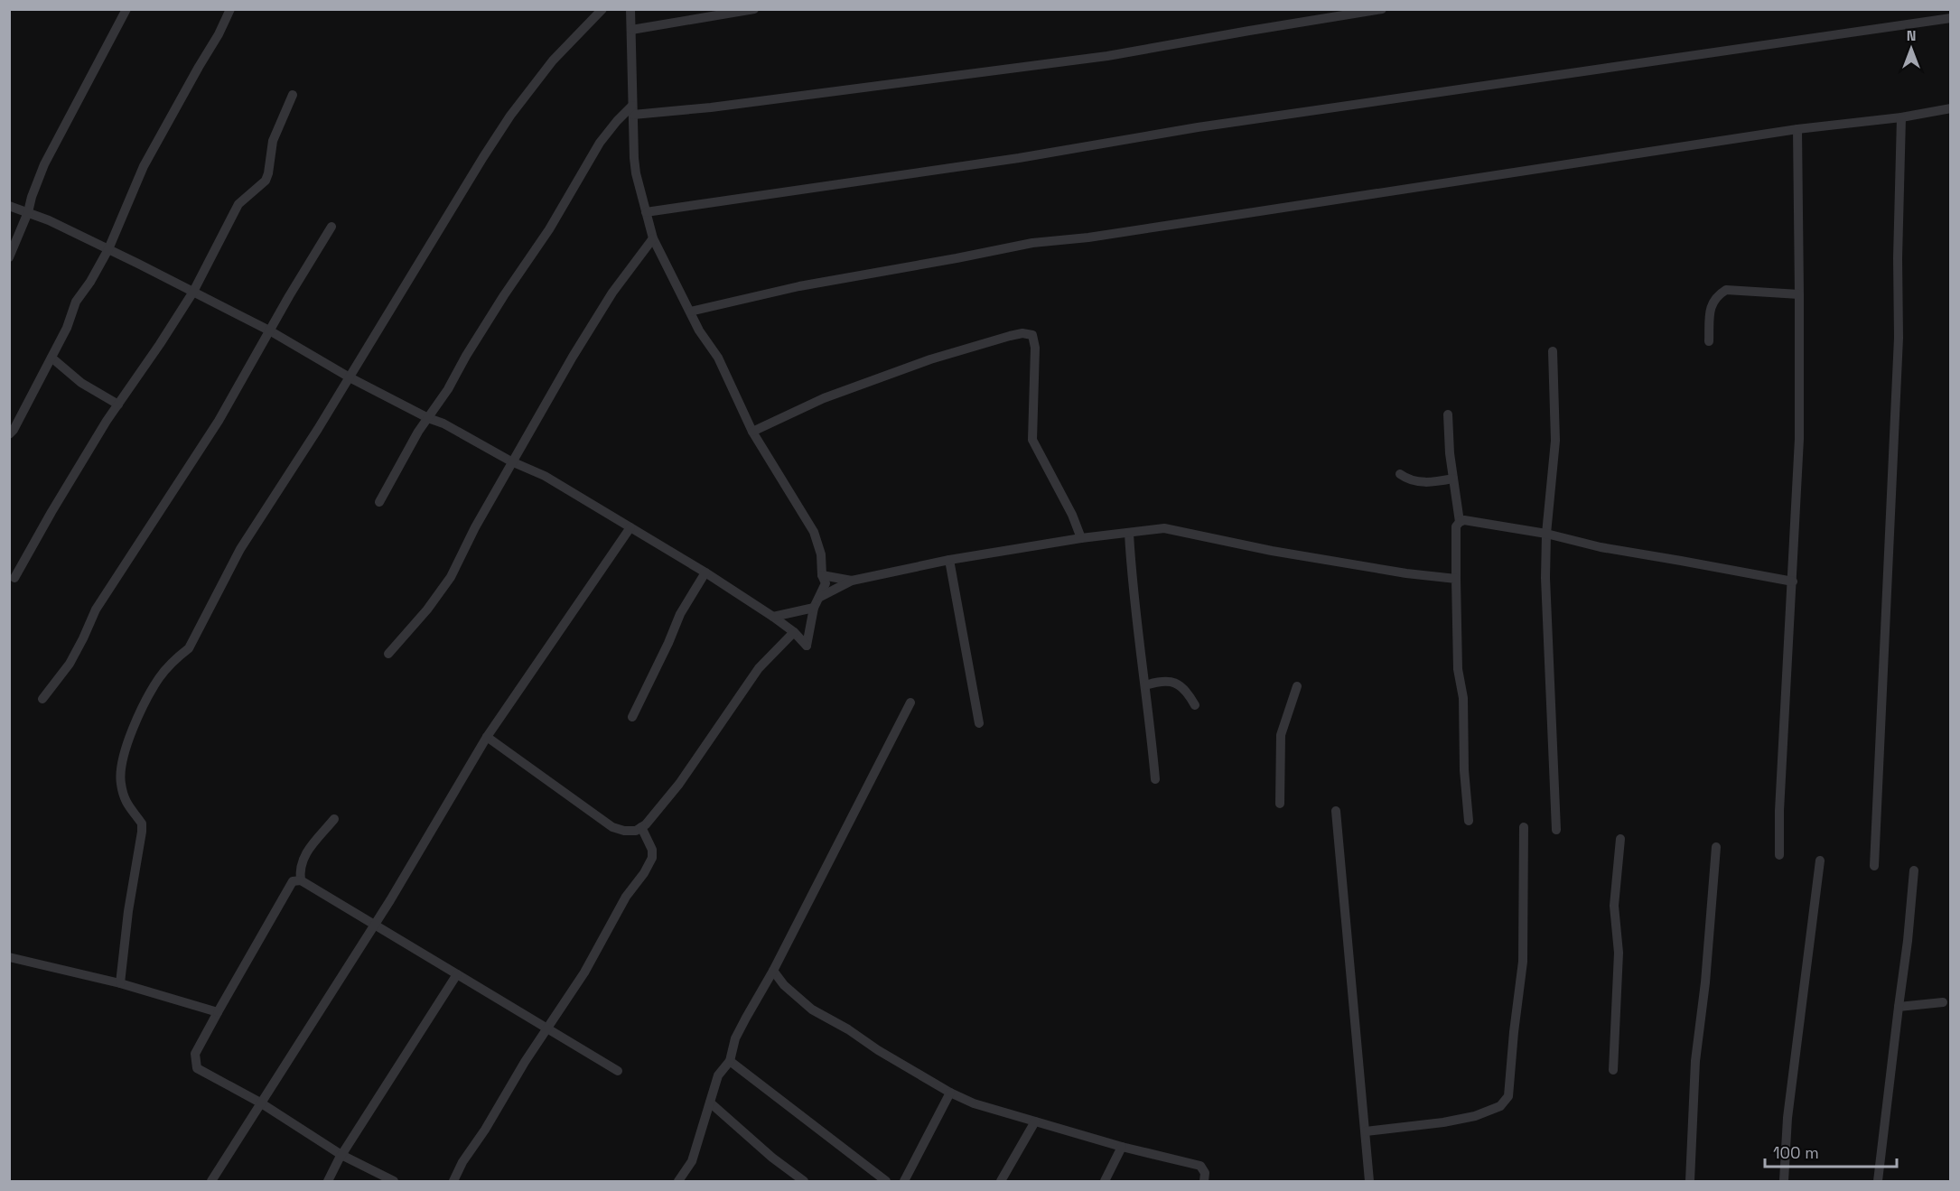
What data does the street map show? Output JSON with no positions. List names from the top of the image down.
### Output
{
  "scale_bar": "100 m",
  "north": "top"
}
